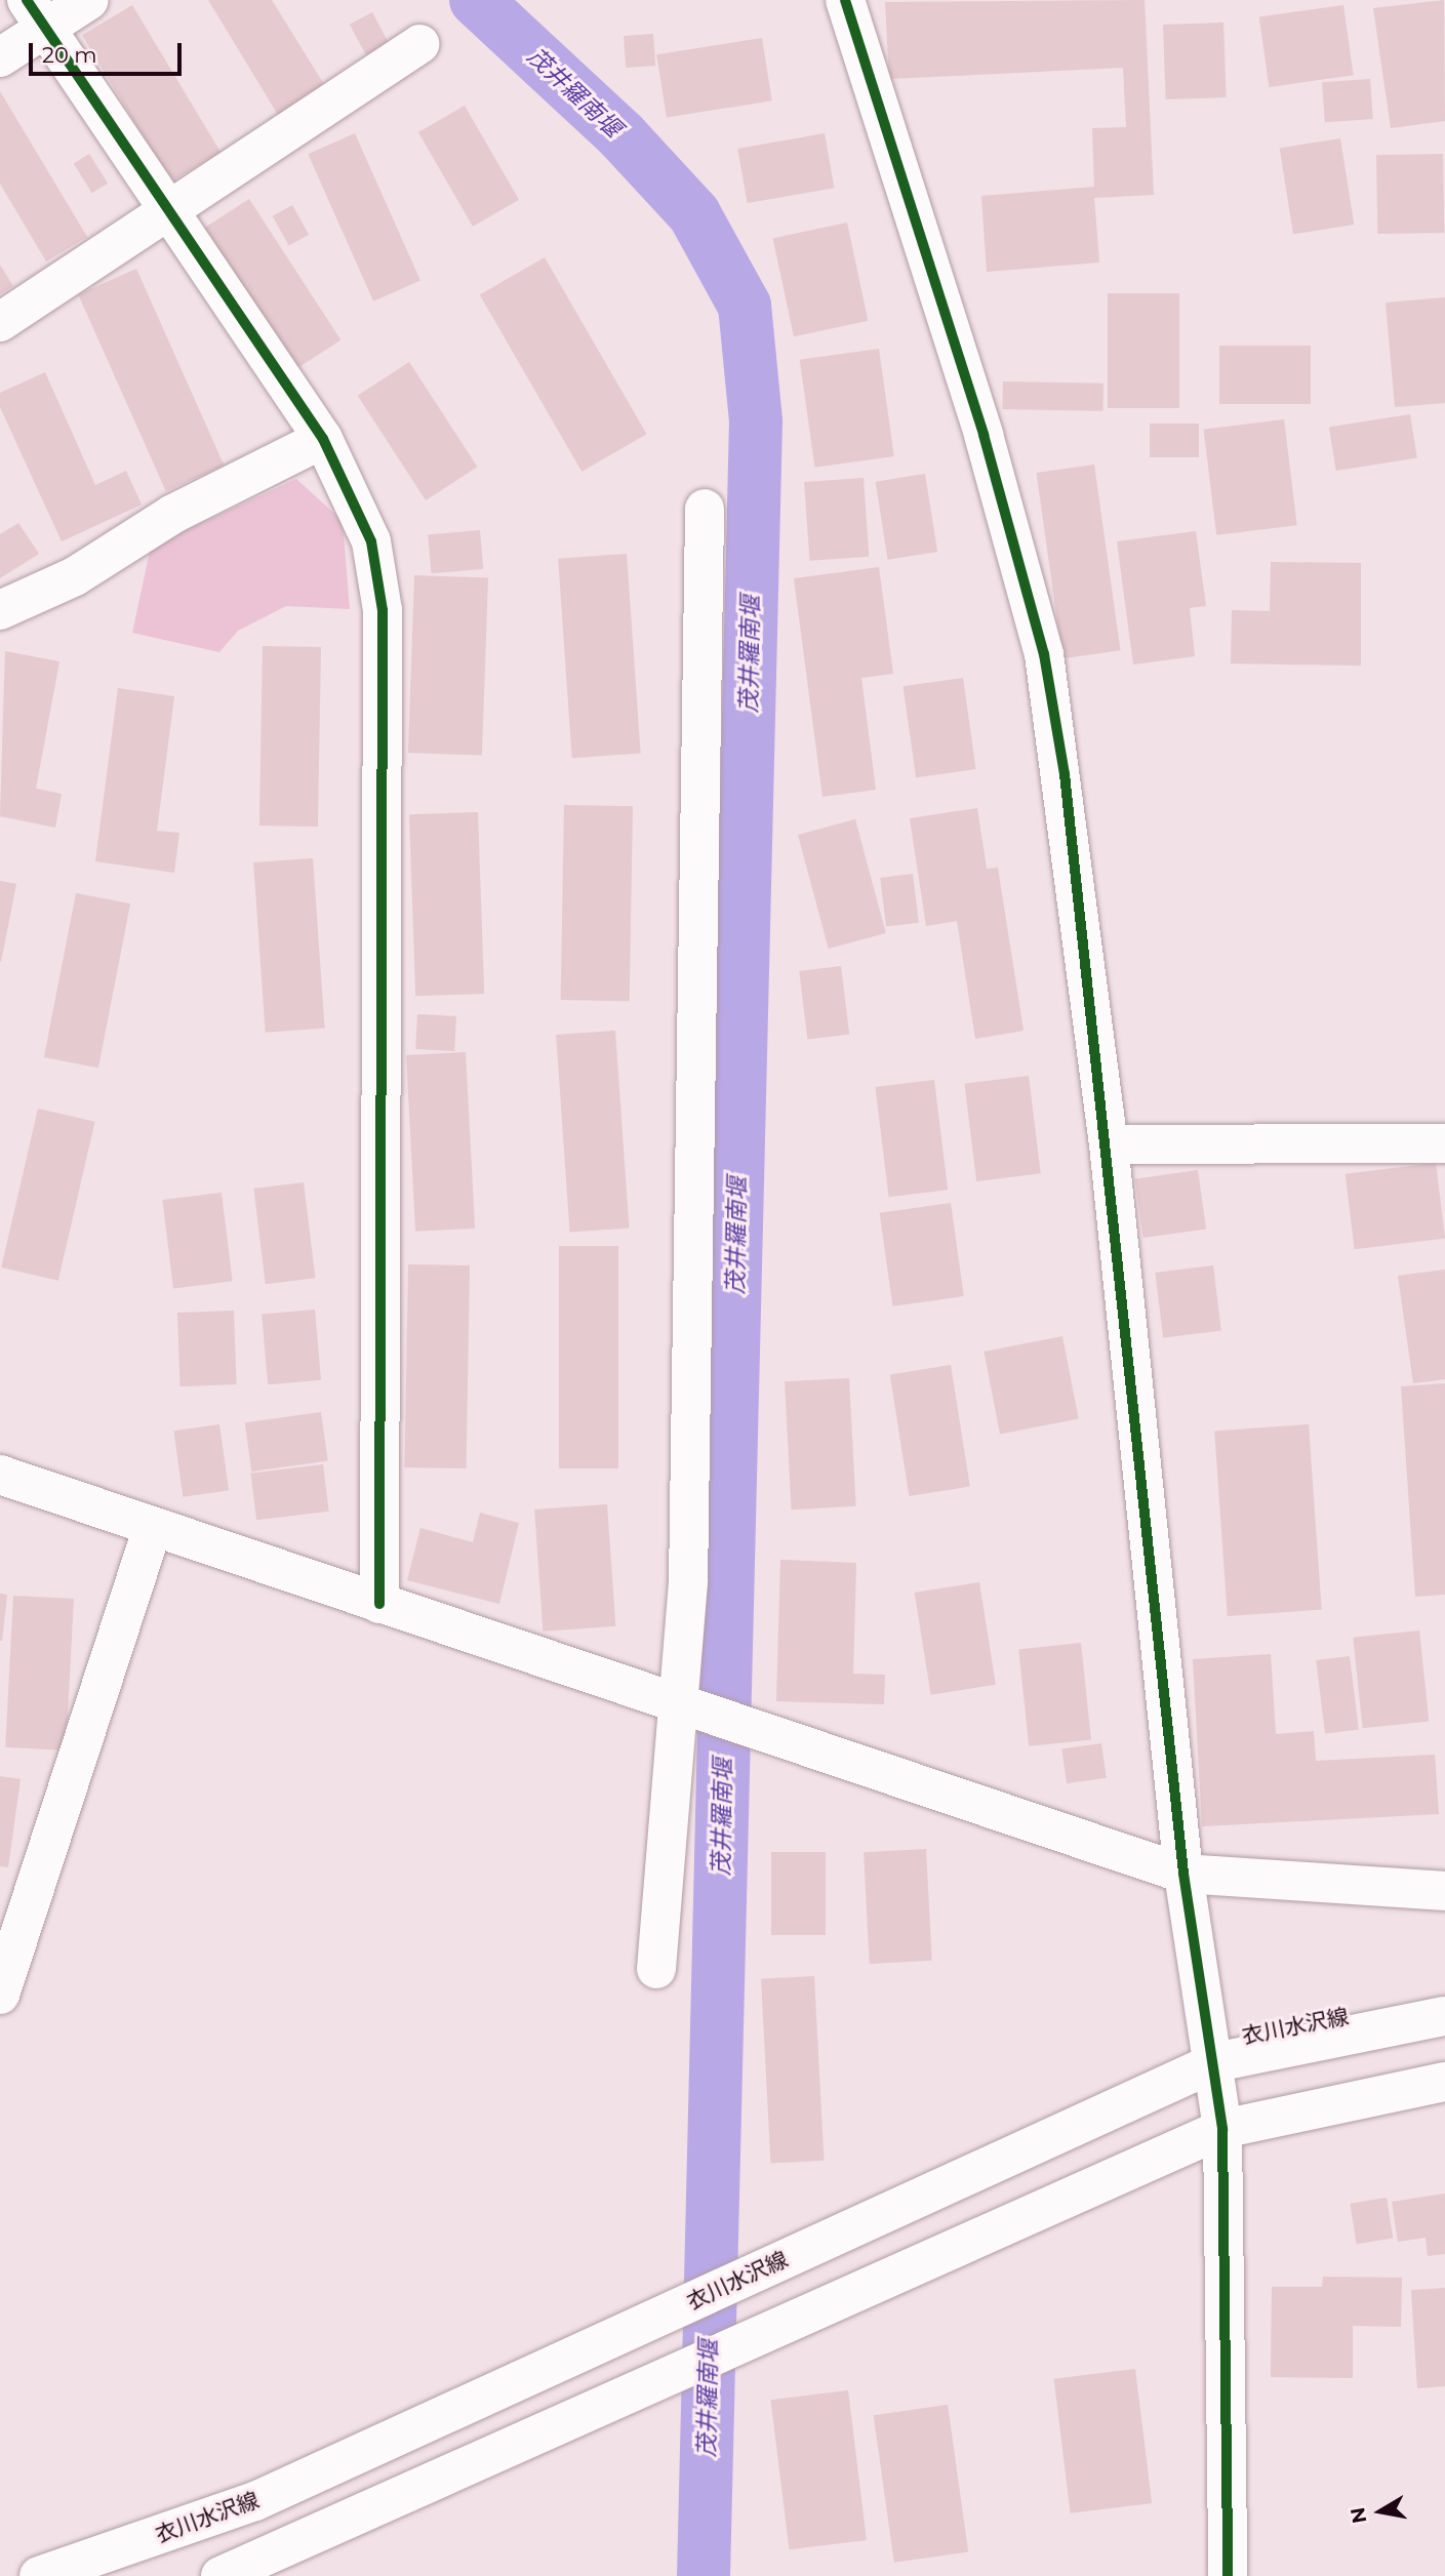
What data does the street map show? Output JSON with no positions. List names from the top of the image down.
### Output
{
  "streets": {
    "street": ["衣川水沢線"]
  },
  "water": ["茂井羅南堰"],
  "scale_bar": "20 m",
  "north": "left"
}
